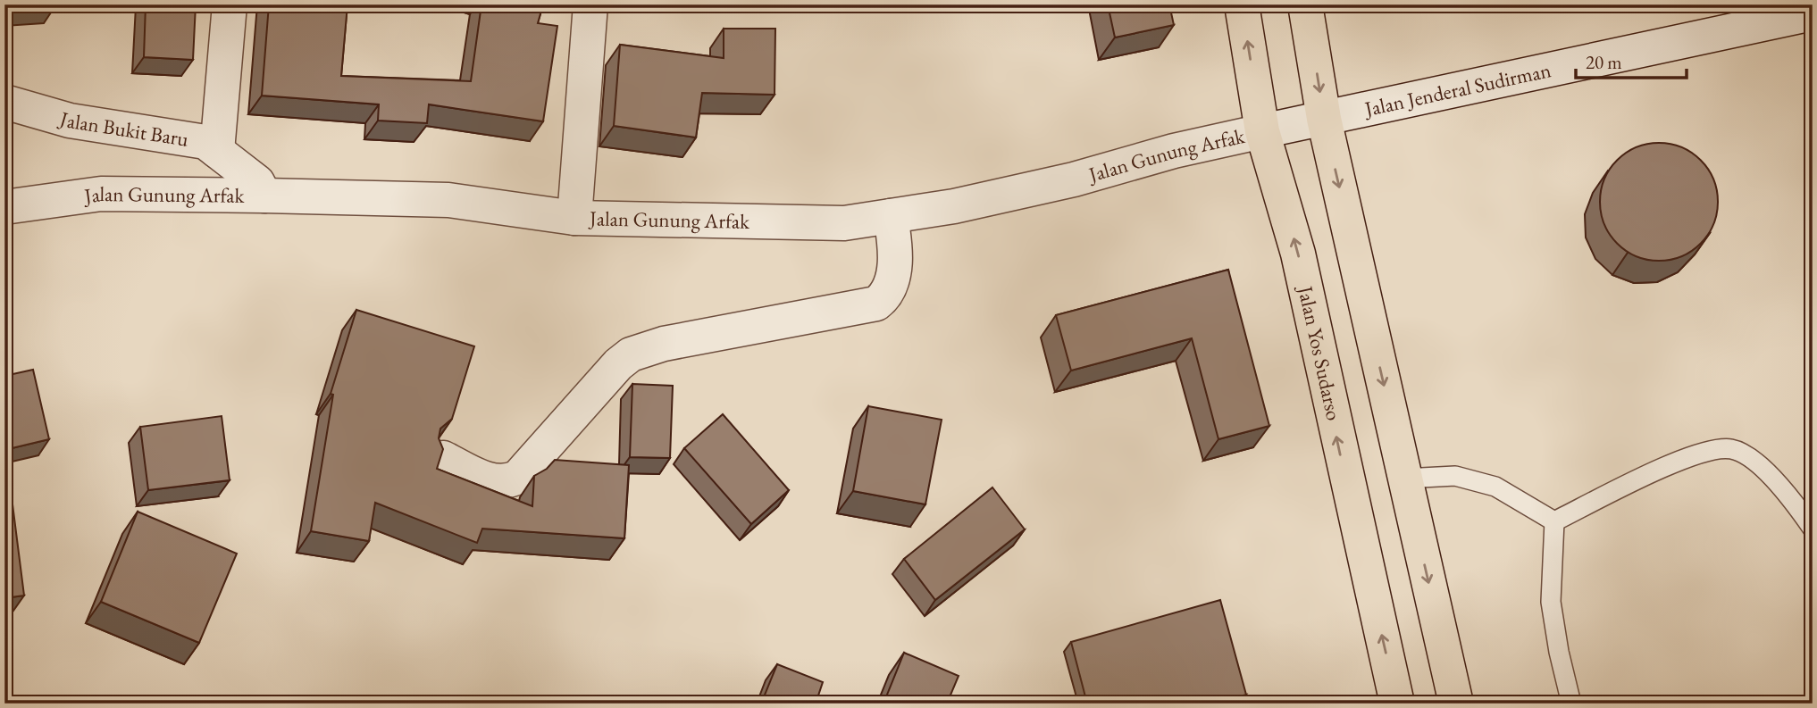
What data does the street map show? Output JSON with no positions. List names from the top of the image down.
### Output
{
  "streets": {
    "highway": ["Jalan Yos Sudarso"],
    "street": ["Jalan Jenderal Sudirman", "Jalan Bukit Baru", "Jalan Gunung Arfak"]
  },
  "crossings": [
    ["Jalan Jenderal Sudirman", "Jalan Gunung Arfak"],
    ["Jalan Bukit Baru", "Jalan Gunung Arfak"],
    ["Jalan Gunung Arfak", "Jalan Yos Sudarso"]
  ],
  "scale_bar": "20 m"
}
